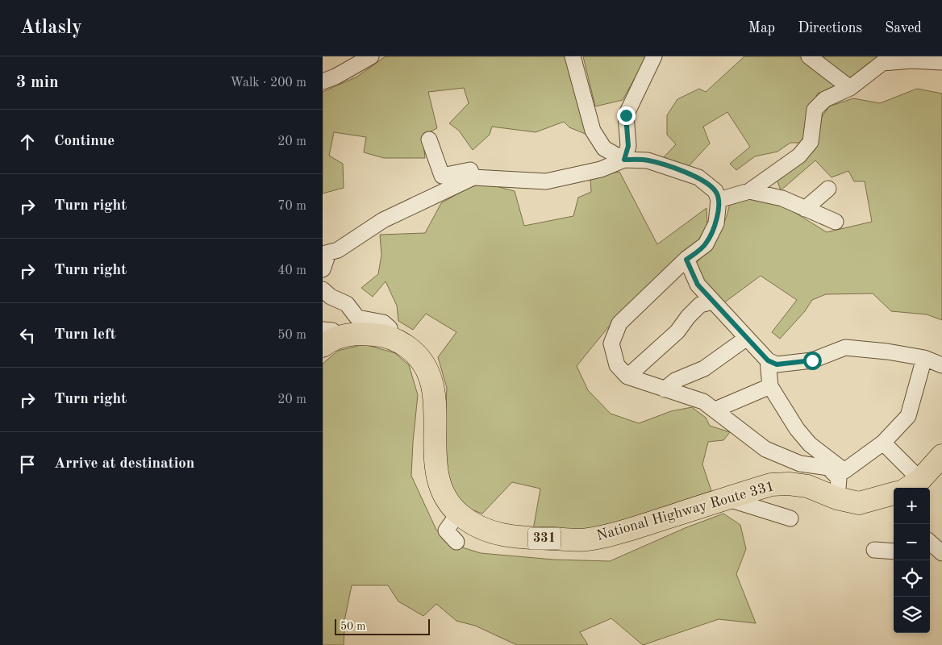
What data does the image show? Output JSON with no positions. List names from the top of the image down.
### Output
{
  "streets": {
    "highway": ["National Highway Route 331", "331"]
  },
  "scale_bar": "50 m",
  "page": {
    "header": "Atlasly",
    "nav": ["Map", "Directions", "Saved"],
    "heading": ["3 min", "Walk · 200 m"],
    "list": [
      ["Continue", "20 m"],
      ["Turn right", "70 m"],
      ["Turn right", "40 m"],
      ["Turn left", "50 m"],
      ["Turn right", "20 m"],
      "Arrive at destination"
    ],
    "map_buttons": ["+", "−"],
    "scale": "50 m"
  }
}
